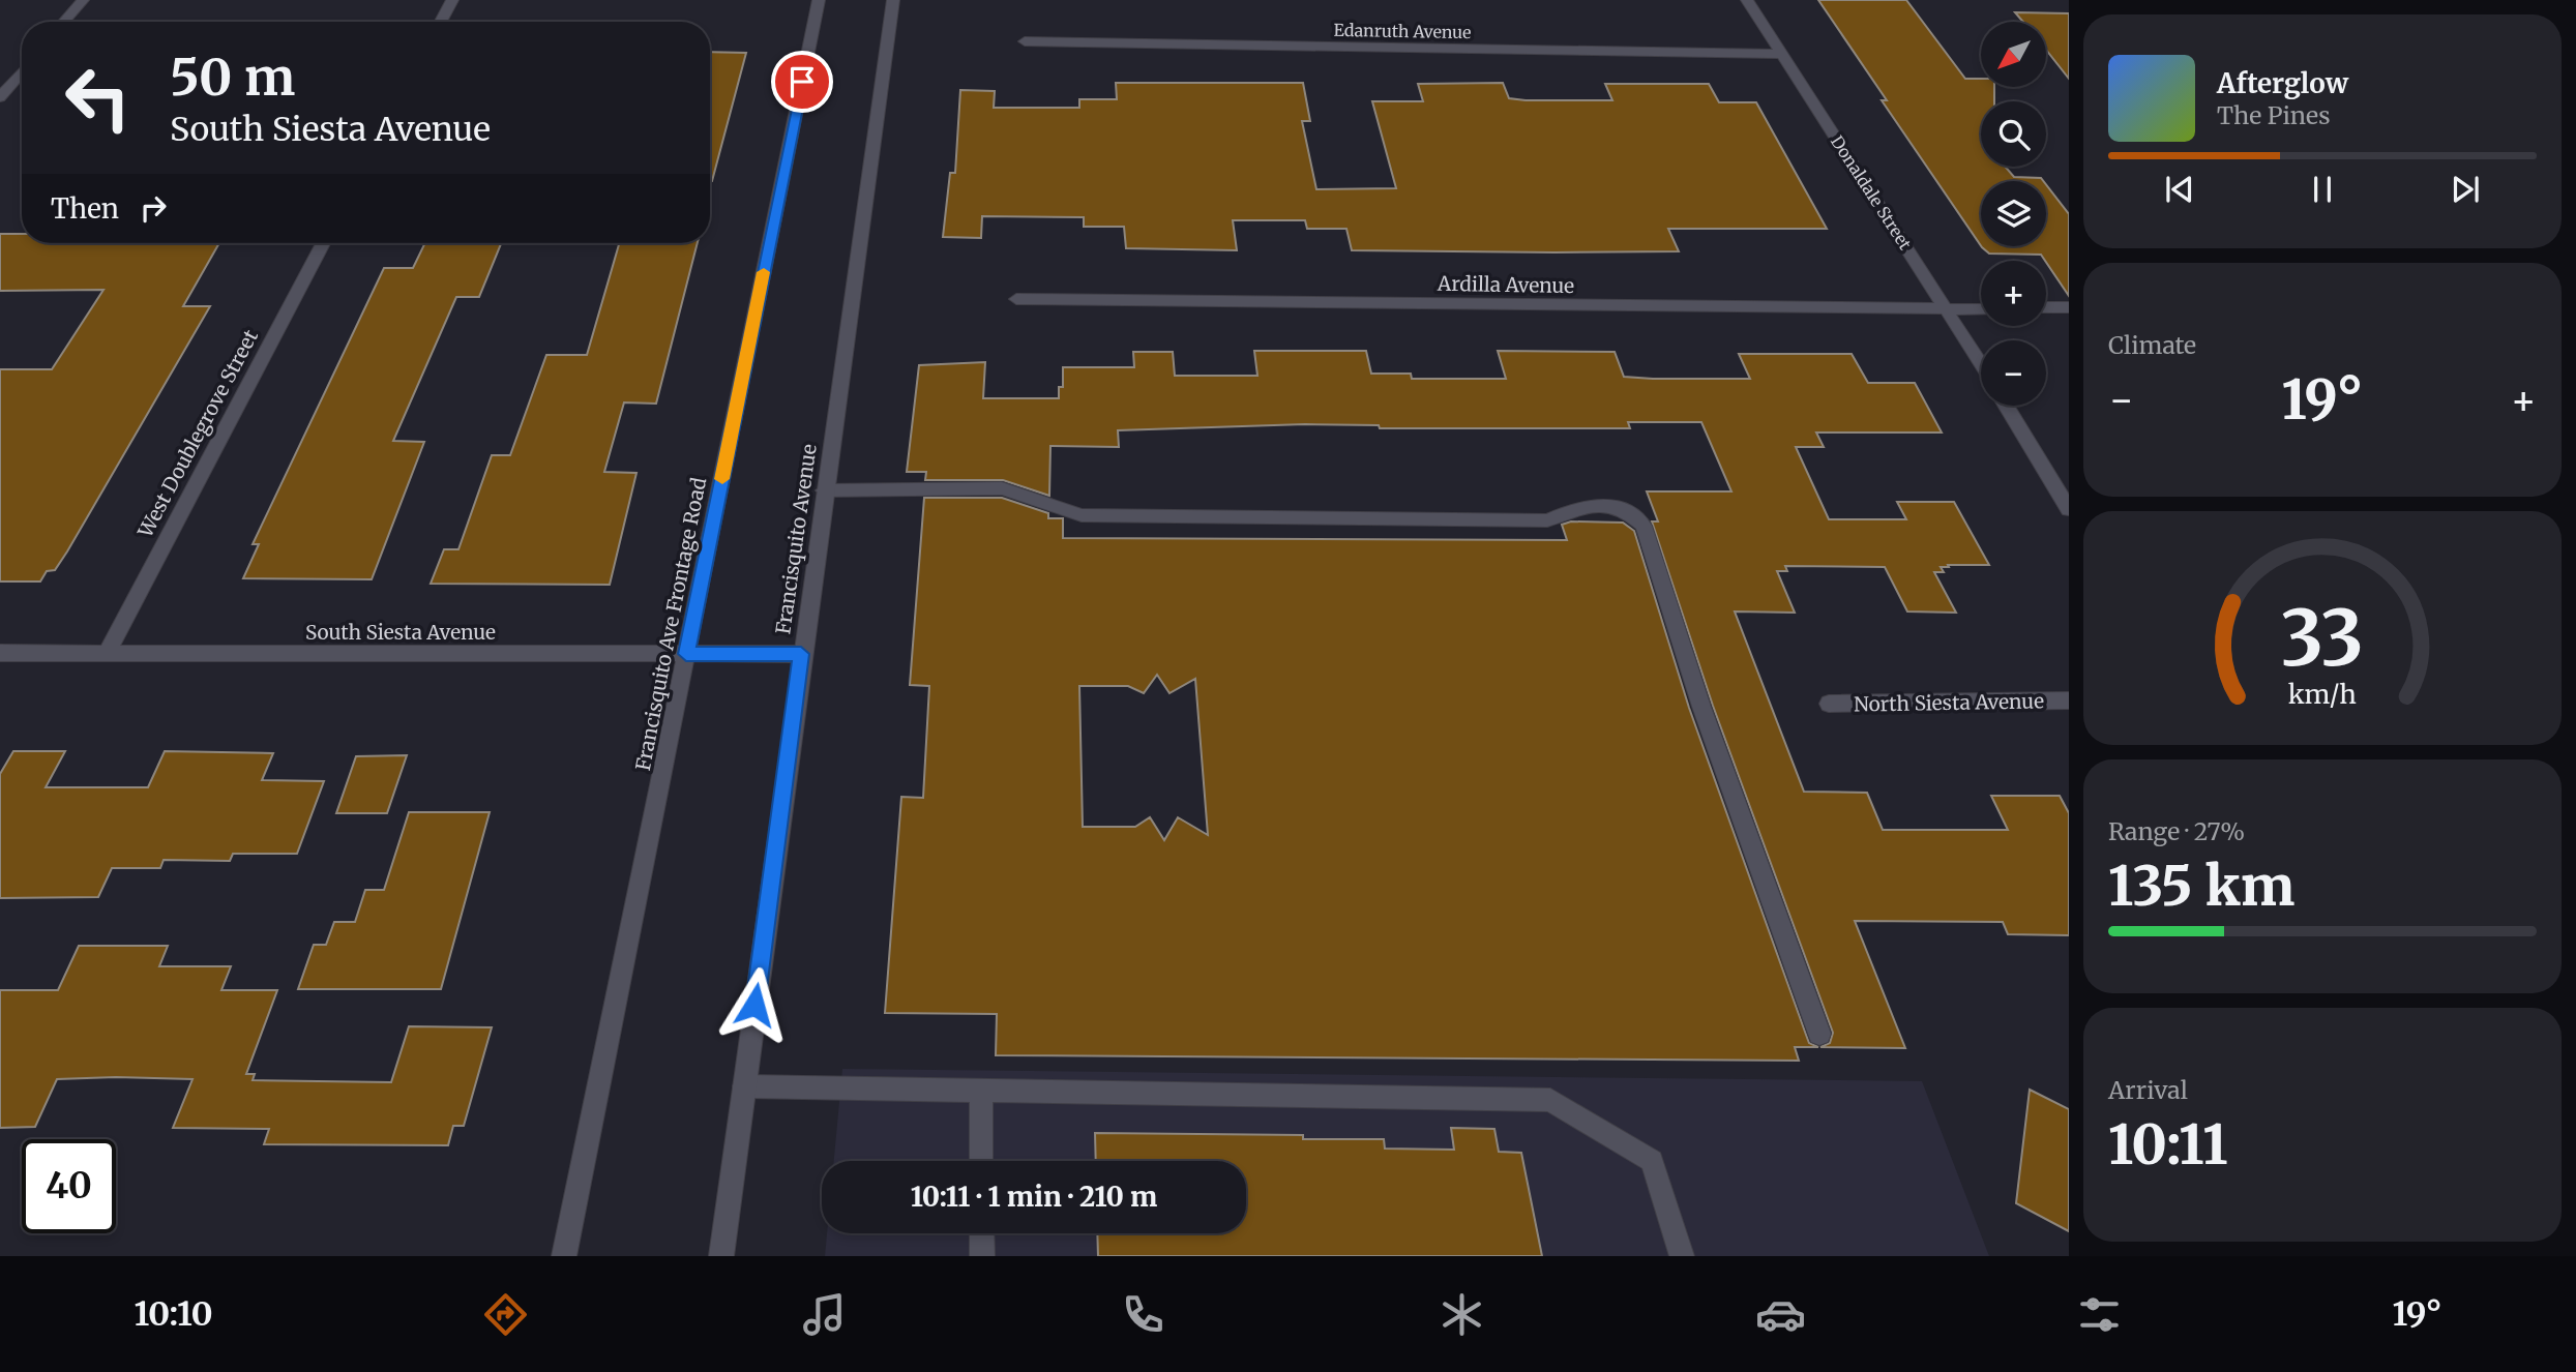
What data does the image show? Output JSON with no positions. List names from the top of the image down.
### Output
{
  "streets": {
    "street": [
      "Edanruth Avenue",
      "Donaldale Street",
      "Ardilla Avenue",
      "West Doublegrove Street",
      "Francisquito Avenue",
      "Francisquito Ave Frontage Road",
      "South Siesta Avenue",
      "North Siesta Avenue"
    ]
  },
  "crossings": [
    ["Edanruth Avenue", "Donaldale Street"],
    ["Donaldale Street", "Ardilla Avenue"],
    ["West Doublegrove Street", "South Siesta Avenue"],
    ["Francisquito Avenue", "South Siesta Avenue"],
    ["Francisquito Ave Frontage Road", "South Siesta Avenue"]
  ],
  "north": "bottom left",
  "page": {
    "map_buttons": ["+", "−"],
    "turn": ["50 m", "South Siesta Avenue"],
    "song": ["Afterglow", "The Pines"],
    "then": "Then",
    "tile": [
      "Climate",
      ["Range · 27%", "135 km"],
      ["Arrival", "10:11"]
    ],
    "heat": ["−", "19°", "+"],
    "limit": "40",
    "trip": "10:11 · 1 min · 210 m",
    "tabs": ["10:10", "19°"],
    "gauge": ["33", "km/h"]
  }
}
